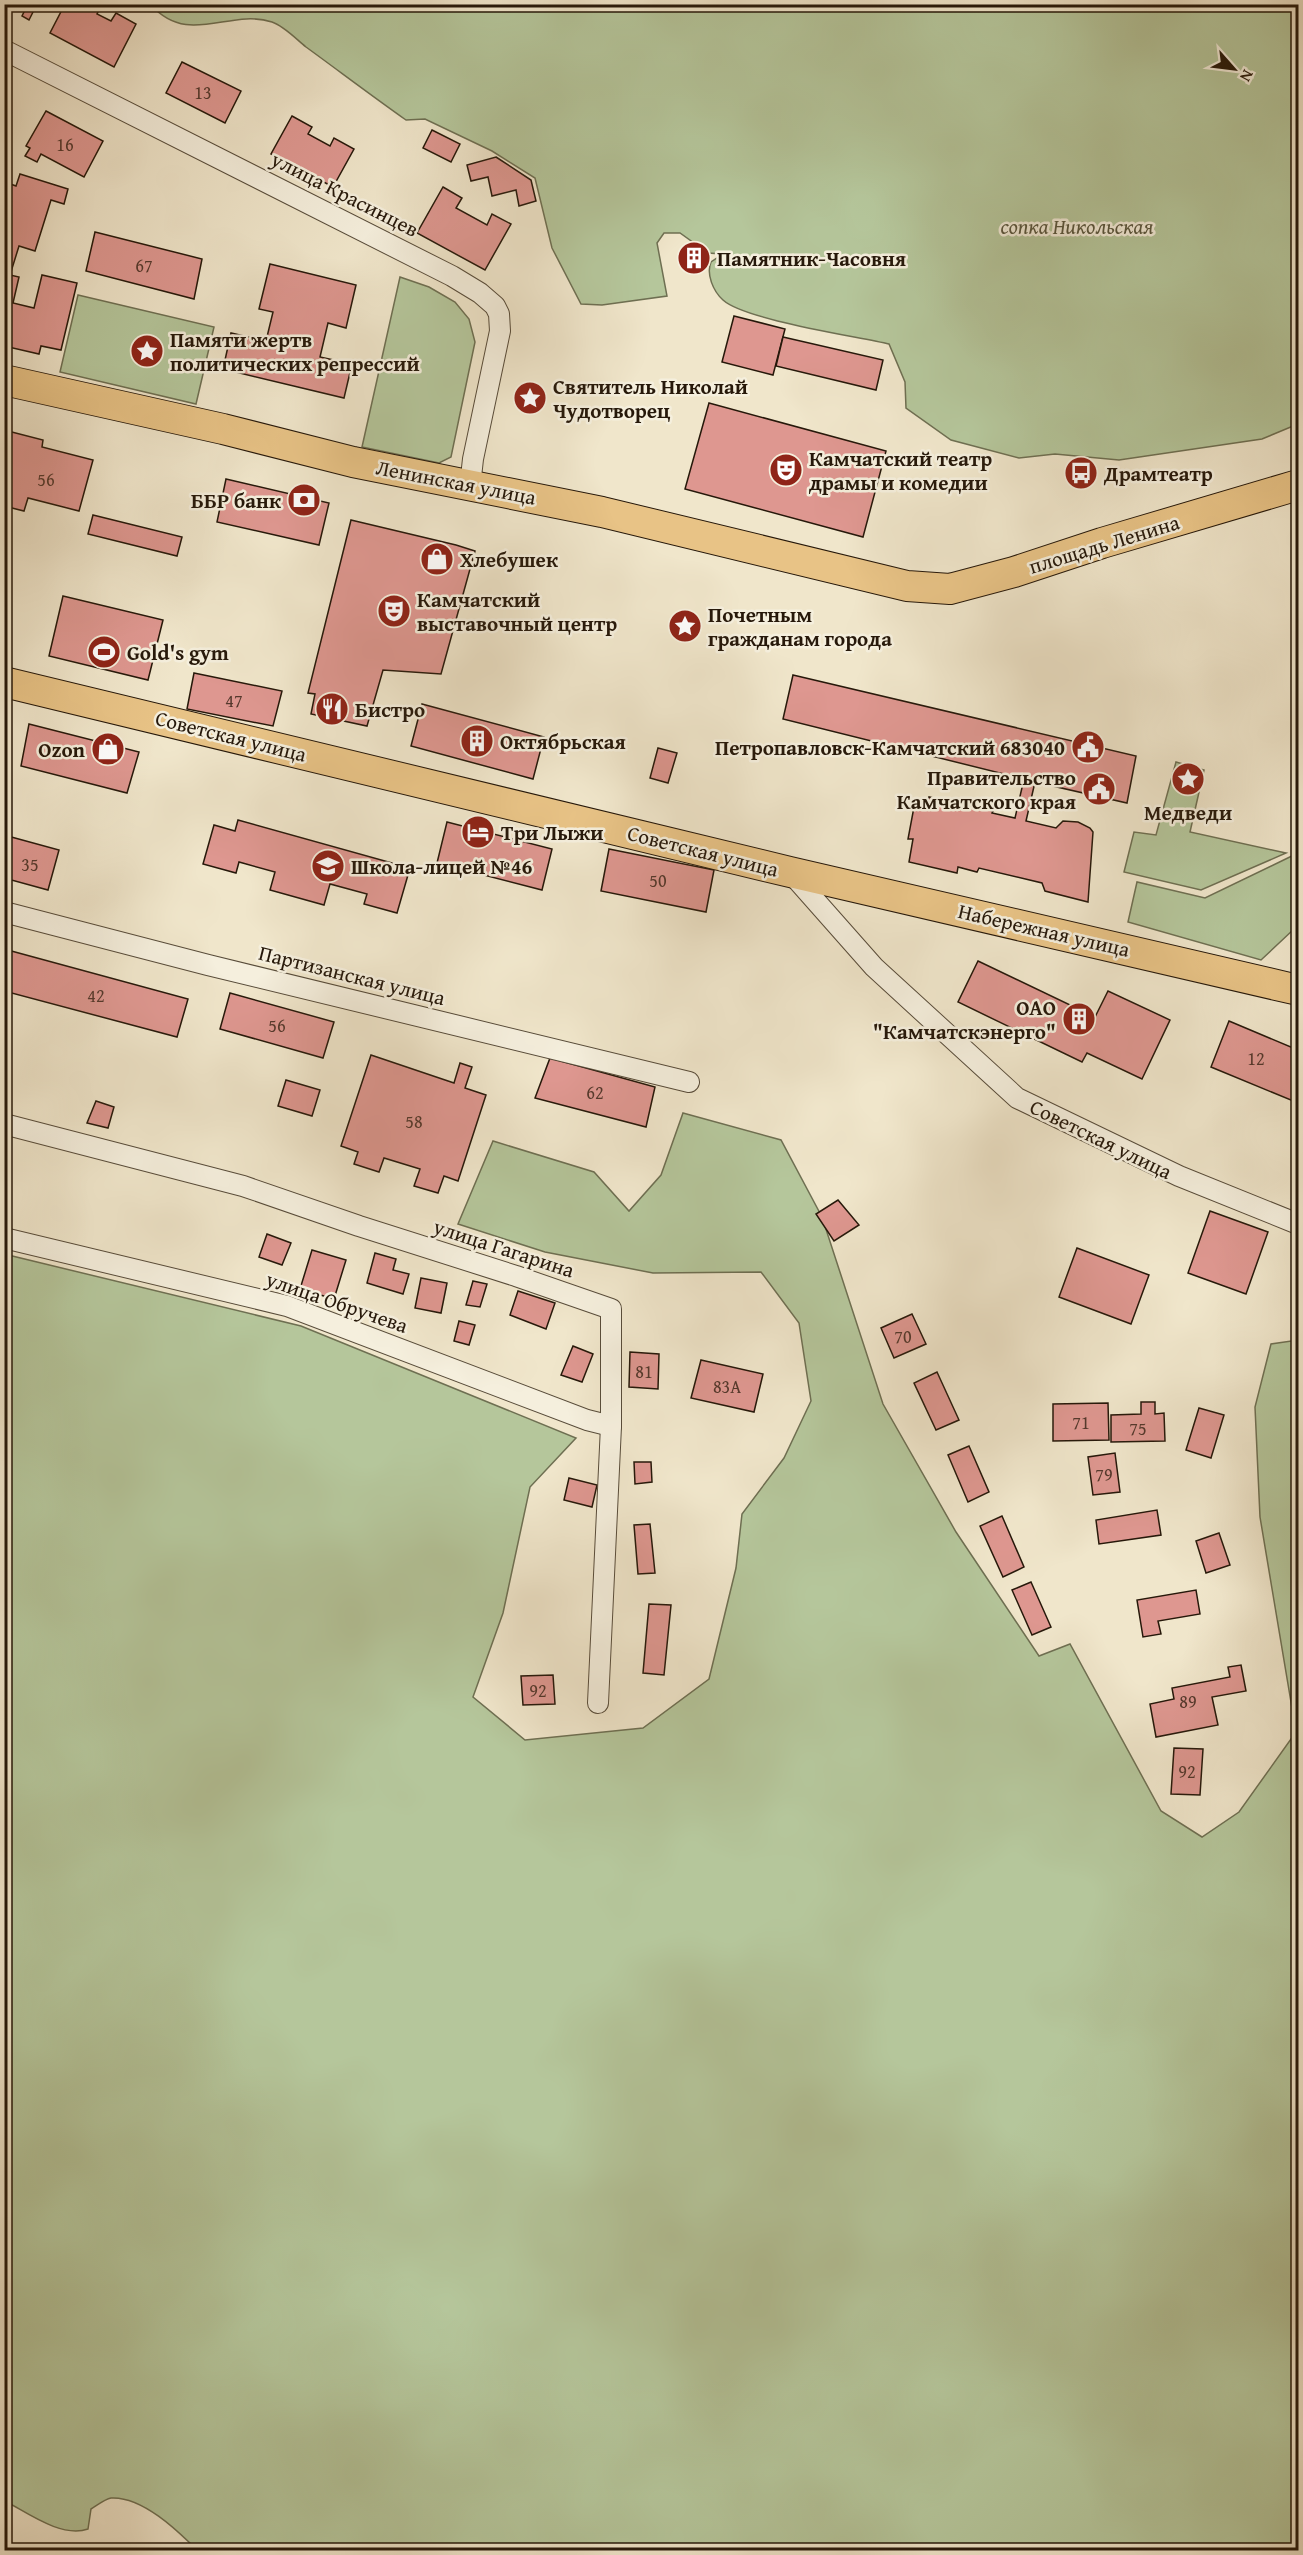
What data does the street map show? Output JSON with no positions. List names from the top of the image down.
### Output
{
  "streets": {
    "main road": [
      "Ленинская улица",
      "площадь Ленина",
      "Советская улица",
      "Набережная улица"
    ],
    "street": [
      "улица Красинцев",
      "Партизанская улица",
      "улица Гагарина",
      "улица Обручева"
    ]
  },
  "crossings": [
    ["улица Красинцев", "Ленинская улица"],
    ["Ленинская улица", "площадь Ленина"],
    ["Советская улица", "Набережная улица"],
    ["улица Гагарина", "улица Обручева"]
  ],
  "parks": ["сопка Никольская"],
  "places": {
    "building": ["Памятник-Часовня", "Октябрьская", "ОАО \"Камчатскэнерго\""],
    "place": [
      "Памяти жертв политических репрессий",
      "Святитель Николай Чудотворец",
      "Почетным гражданам города",
      "Медведи"
    ],
    "theatre": ["Камчатский театр драмы и комедии", "Камчатский выставочный центр"],
    "bus stop": ["Драмтеатр"],
    "bank": ["ББР банк"],
    "shop": ["Хлебушек", "Ozon"],
    "sports": ["Gold's gym"],
    "restaurant": ["Бистро"],
    "public building": ["Петропавловск-Камчатский 683040", "Правительство Камчатского края"],
    "hotel": ["Три Лыжи"],
    "school or university": ["Школа-лицей №46"]
  },
  "house_numbers": [
    "13",
    "16",
    "67",
    "56",
    "47",
    "35",
    "50",
    "42",
    "56",
    "12",
    "62",
    "58",
    "70",
    "81",
    "83А",
    "71",
    "75",
    "79",
    "92",
    "89",
    "92"
  ],
  "north": "bottom right"
}
